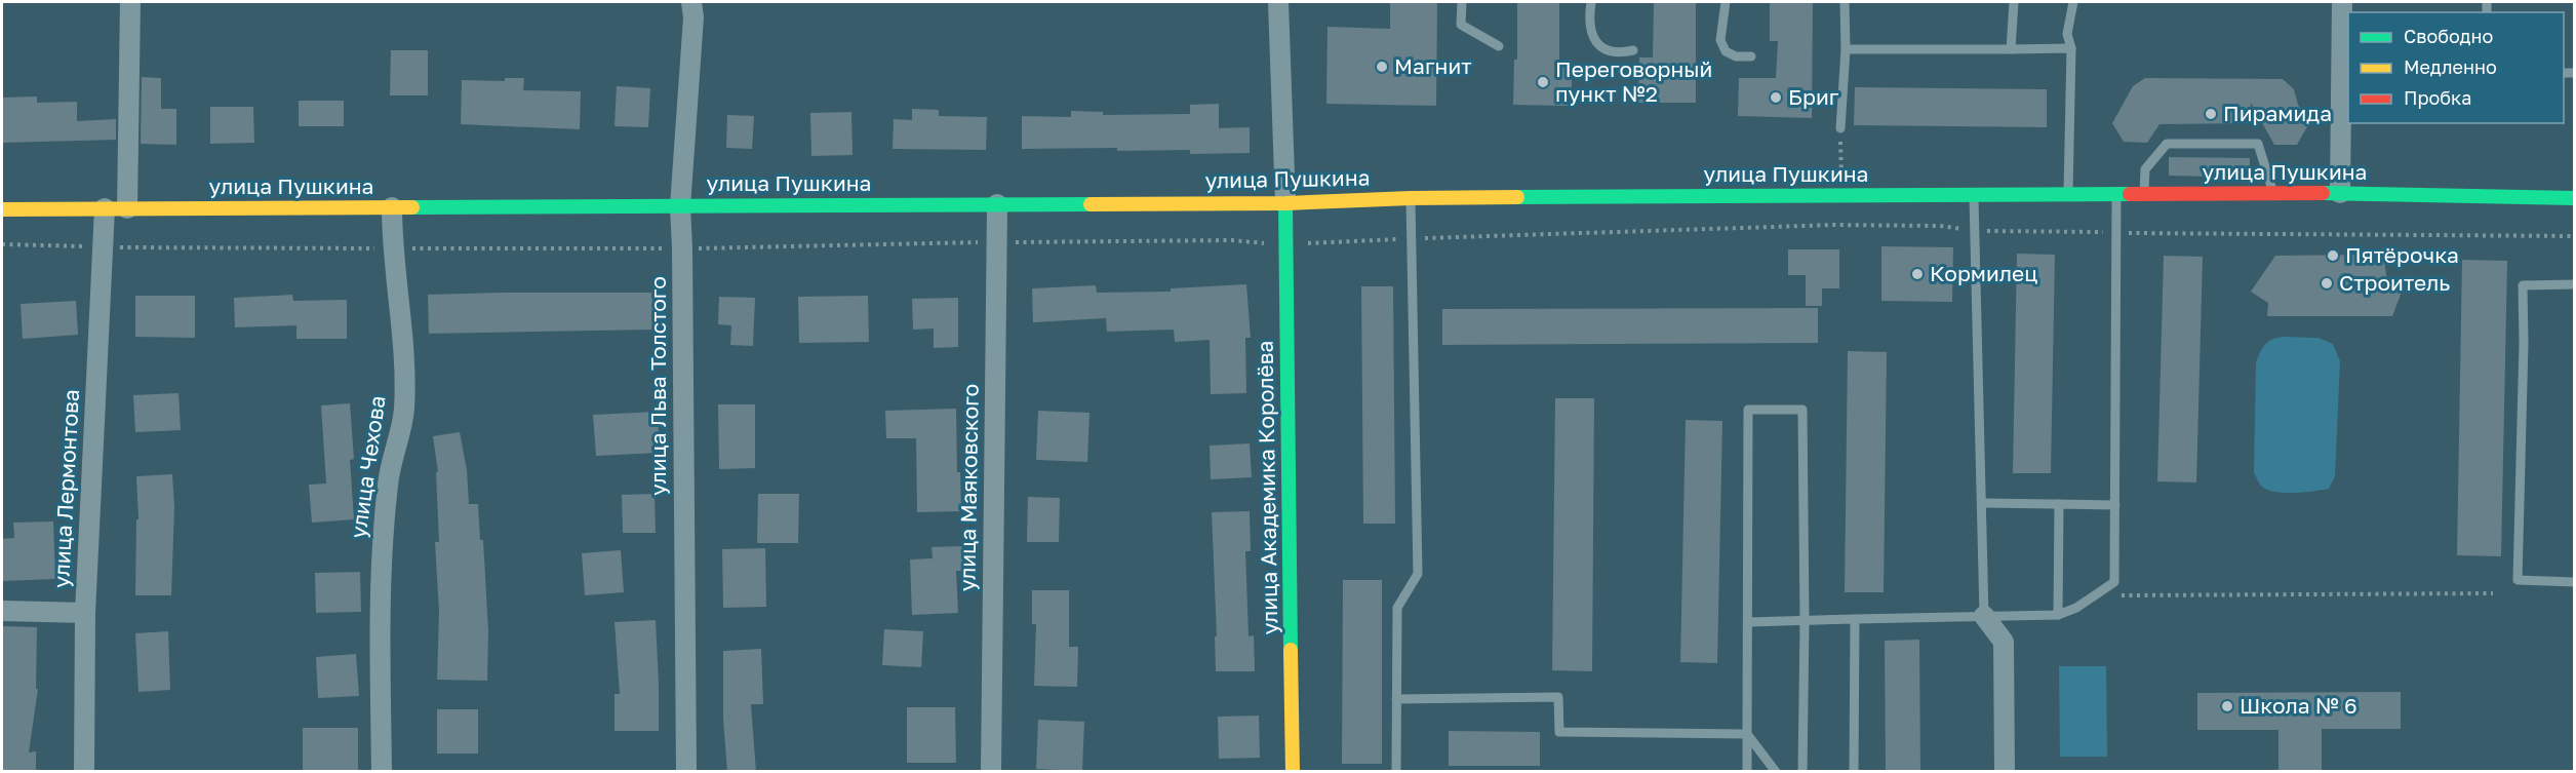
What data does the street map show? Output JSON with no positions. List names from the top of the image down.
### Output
{
  "streets": {
    "street": [
      "улица Пушкина",
      "улица Льва Толстого",
      "улица Чехова",
      "улица Маяковского",
      "улица Академика Королёва",
      "улица Лермонтова"
    ]
  },
  "crossings": [
    ["улица Пушкина", "улица Льва Толстого"],
    ["улица Пушкина", "улица Чехова"],
    ["улица Пушкина", "улица Маяковского"],
    ["улица Пушкина", "улица Академика Королёва"],
    ["улица Пушкина", "улица Лермонтова"]
  ],
  "places": [
    "Магнит",
    "Переговорный пункт №2",
    "Бриг",
    "Пирамида",
    "Пятёрочка",
    "Кормилец",
    "Строитель",
    "Школа № 6"
  ],
  "legend": ["Свободно", "Медленно", "Пробка"]
}
